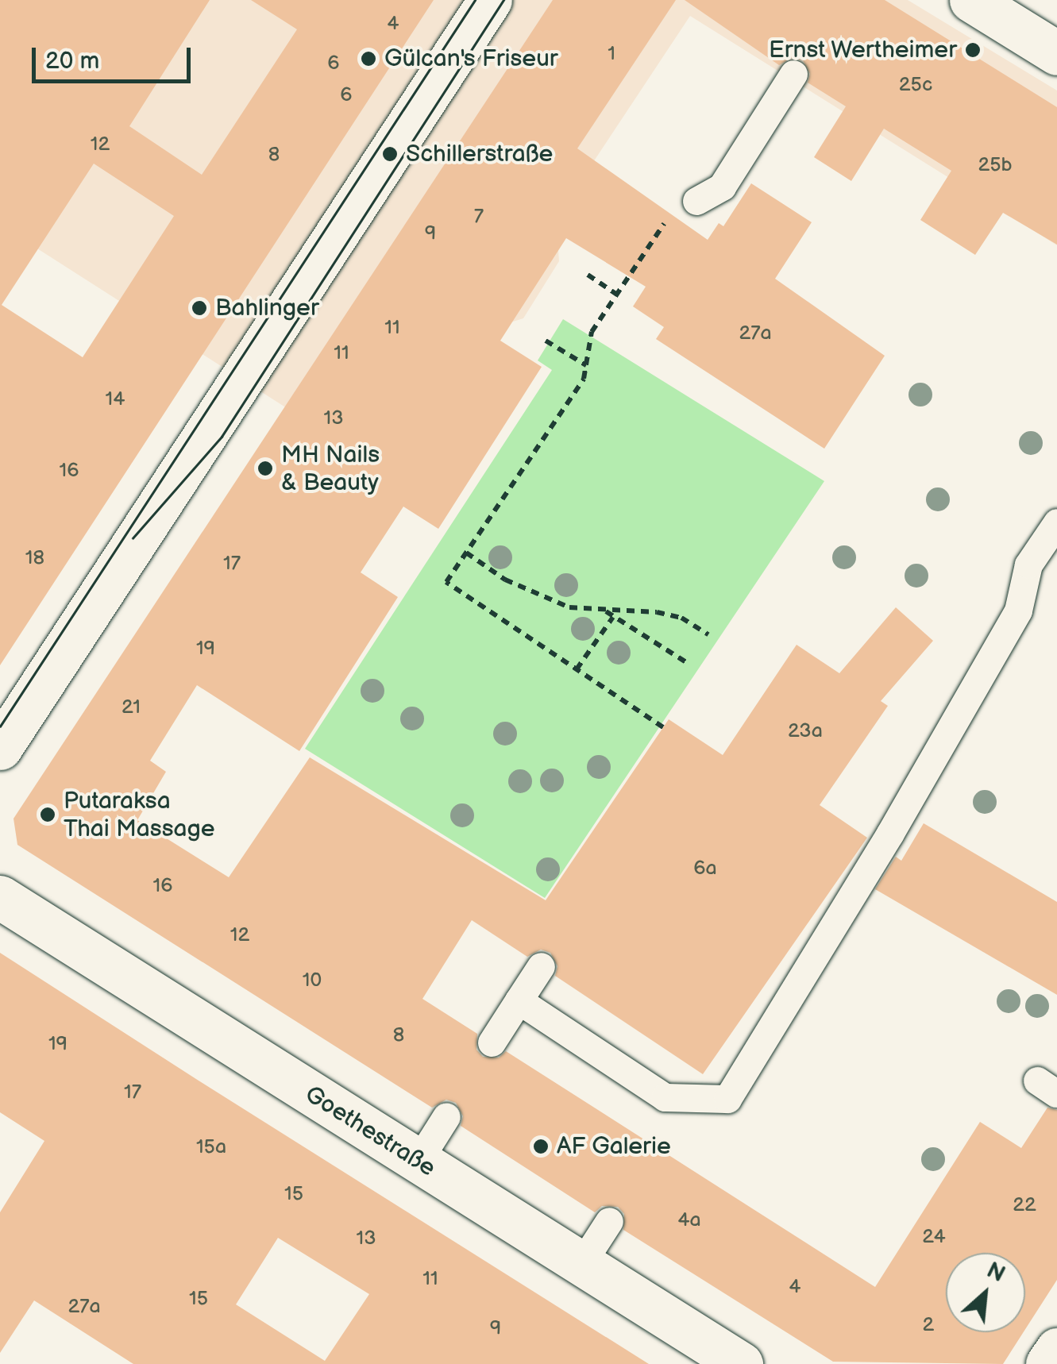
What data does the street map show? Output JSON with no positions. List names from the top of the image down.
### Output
{
  "streets": {
    "street": ["Goethestraße"]
  },
  "places": [
    "Ernst Wertheimer",
    "Gülcan's Friseur",
    "Schillerstraße",
    "Bahlinger",
    "MH Nails & Beauty",
    "Putaraksa Thai Massage",
    "AF Galerie"
  ],
  "house_numbers": [
    "4",
    "1",
    "6",
    "25c",
    "6",
    "12",
    "8",
    "25b",
    "7",
    "9",
    "11",
    "27a",
    "11",
    "14",
    "13",
    "16",
    "18",
    "17",
    "19",
    "21",
    "23a",
    "6a",
    "16",
    "12",
    "10",
    "8",
    "19",
    "17",
    "15a",
    "15",
    "22",
    "4a",
    "24",
    "13",
    "11",
    "4",
    "15",
    "27a",
    "2",
    "9"
  ],
  "scale_bar": "20 m",
  "north": "top right"
}
